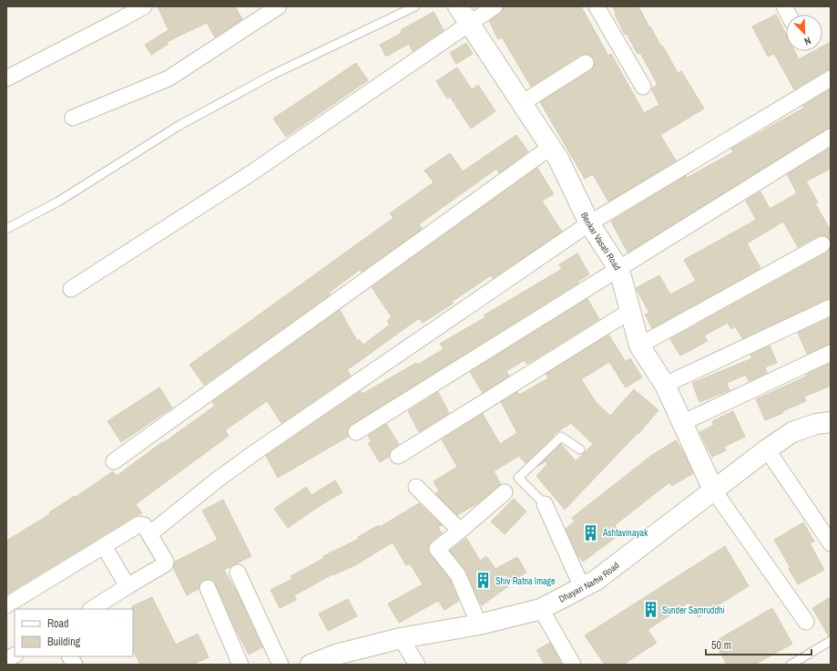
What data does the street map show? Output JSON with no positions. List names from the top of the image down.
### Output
{
  "streets": {
    "street": ["Benkar Vasati Road", "Dhayari Narhe Road"]
  },
  "crossings": [
    ["Benkar Vasati Road", "Dhayari Narhe Road"]
  ],
  "places": {
    "building": ["Ashtavinayak", "Shiv Ratna Image", "Sunder Samruddhi"]
  },
  "legend": ["Road", "Building"],
  "scale_bar": "50 m",
  "north": "bottom right"
}
